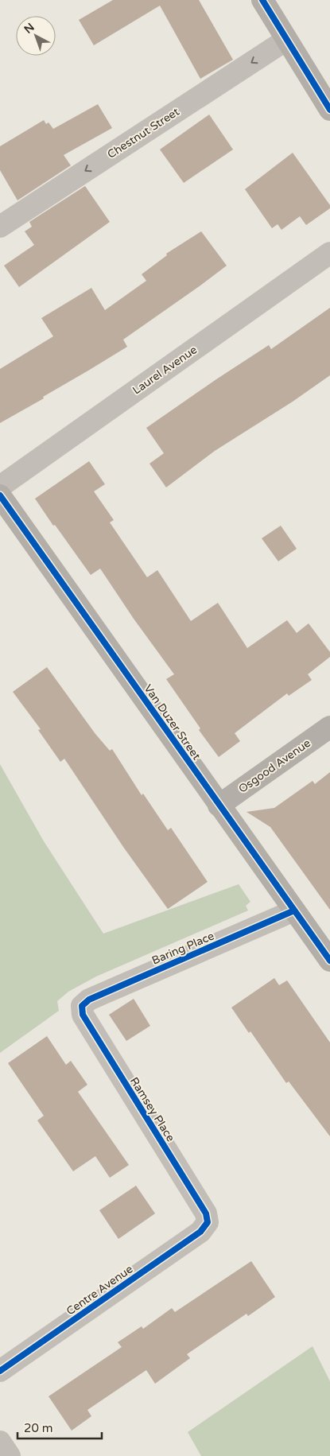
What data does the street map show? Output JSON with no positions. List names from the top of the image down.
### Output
{
  "streets": {
    "main road": ["Van Duzer Street", "Osgood Avenue"],
    "street": [
      "Chestnut Street",
      "Laurel Avenue",
      "Baring Place",
      "Ramsey Place",
      "Centre Avenue"
    ]
  },
  "crossings": [
    ["Van Duzer Street", "Osgood Avenue"],
    ["Van Duzer Street", "Baring Place"],
    ["Baring Place", "Ramsey Place"],
    ["Ramsey Place", "Centre Avenue"]
  ],
  "one_way": ["Chestnut Street"],
  "scale_bar": "20 m",
  "north": "top left"
}
